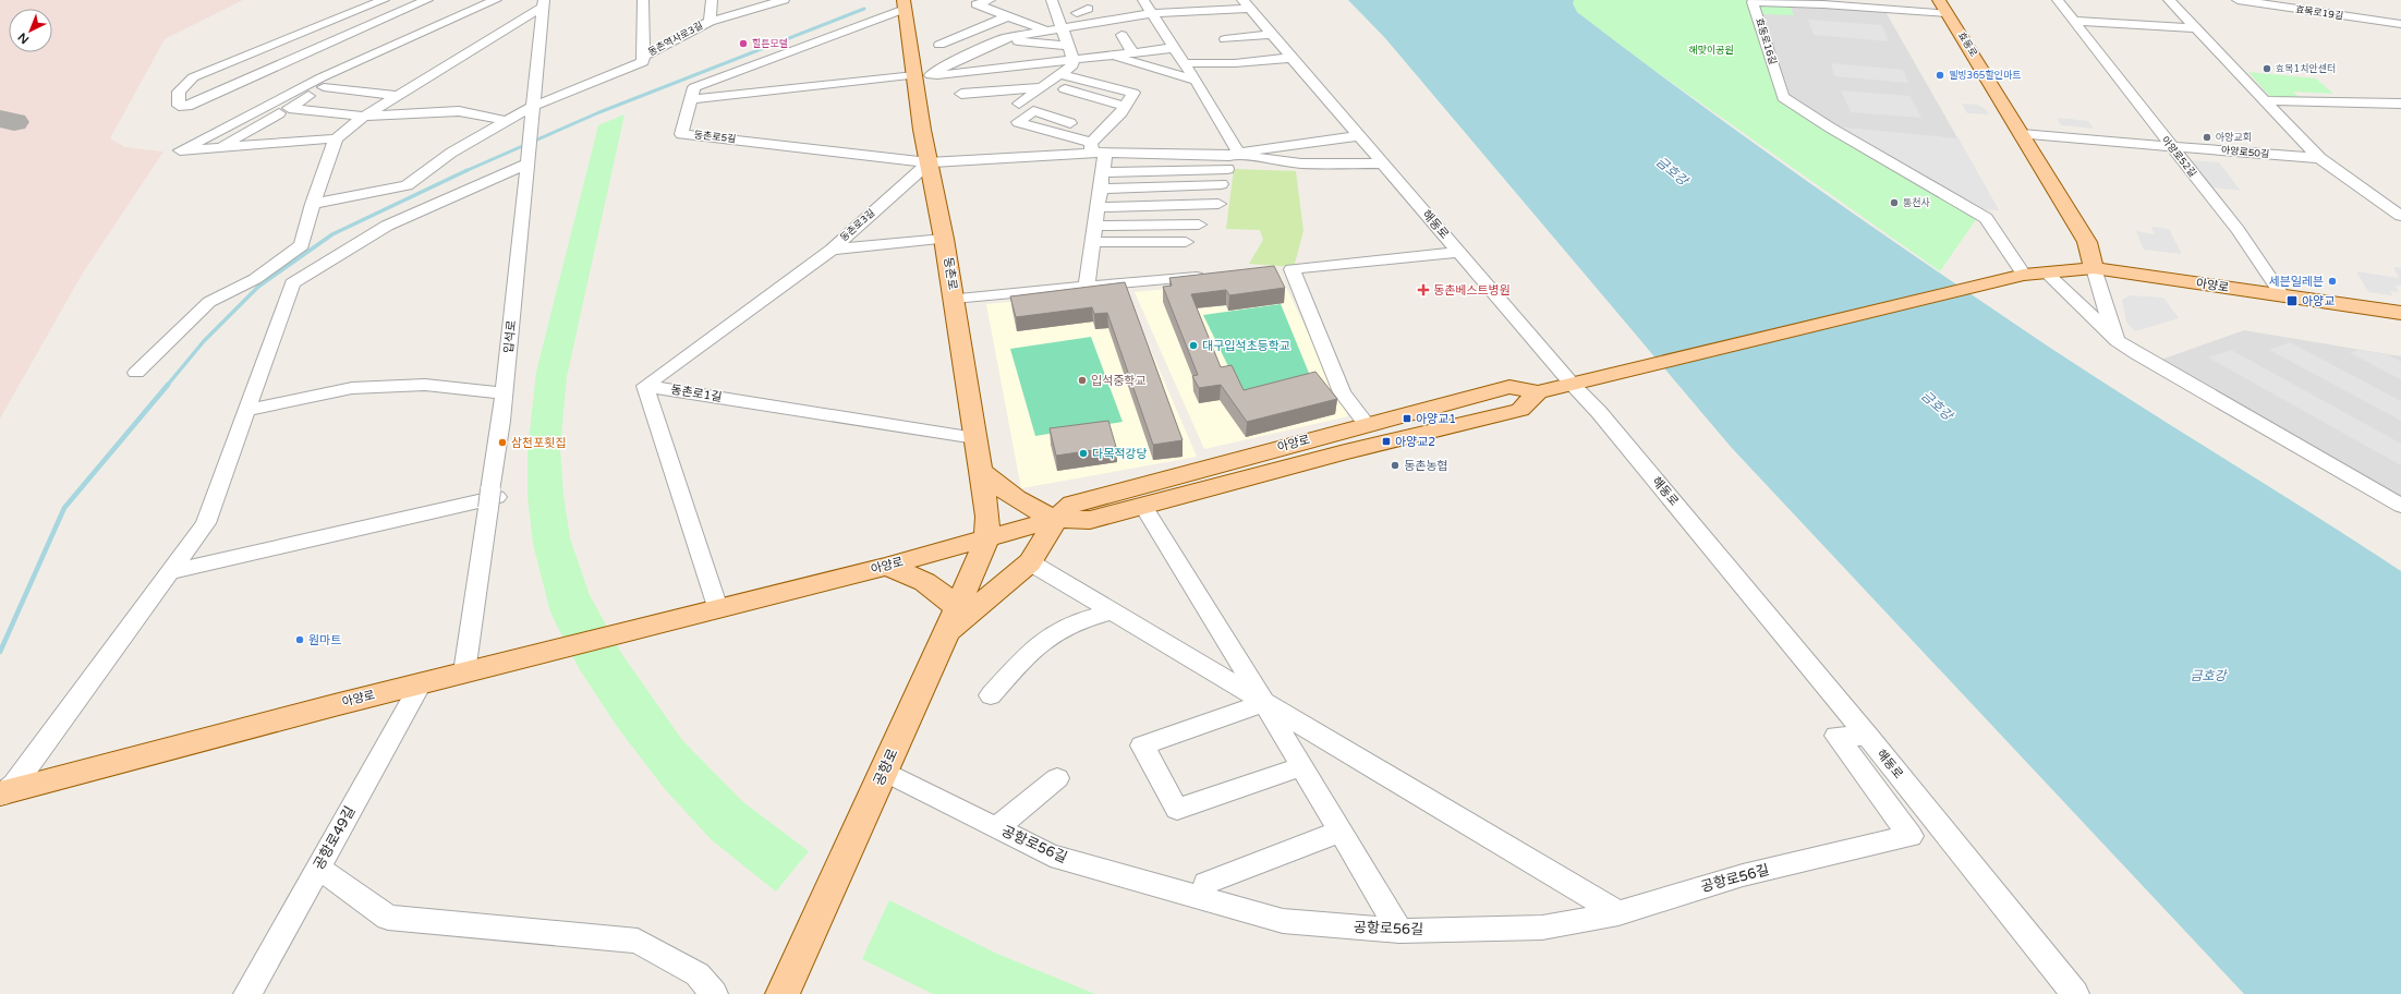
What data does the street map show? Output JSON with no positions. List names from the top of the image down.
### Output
{
  "streets": {
    "main road": [
      "효동로",
      "동촌로",
      "아양로",
      "공항로"
    ],
    "street": [
      "효목로19길",
      "동촌역사로3길",
      "효동로16길",
      "동촌로5길",
      "아양로50길",
      "아양로52길",
      "해동로",
      "동촌로3길",
      "입석로",
      "동촌로1길",
      "공항로49길",
      "공항로56길"
    ]
  },
  "crossings": [
    ["효동로16길", "효동로"],
    ["효동로16길", "아양로"],
    ["효동로", "아양로"],
    ["동촌로5길", "동촌로3길"],
    ["동촌로5길", "동촌로"],
    ["아양로50길", "아양로52길"],
    ["아양로52길", "아양로"],
    ["해동로", "아양로"],
    ["해동로", "공항로56길"],
    ["동촌로3길", "동촌로"],
    ["동촌로3길", "동촌로1길"],
    ["동촌로", "아양로"],
    ["동촌로", "동촌로1길"],
    ["동촌로", "공항로"],
    ["아양로", "입석로"],
    ["아양로", "공항로"],
    ["아양로", "공항로49길"],
    ["공항로", "공항로56길"]
  ],
  "water": ["금호강"],
  "parks": ["해맞이공원"],
  "places": {
    "other": [
      "힐튼모텔",
      "효목1치안센터",
      "웰빙365할인마트",
      "아양교회",
      "통천사",
      "세븐일레븐",
      "대구입석초등학교",
      "입석중학교",
      "삼천포횟집",
      "다목적강당",
      "동촌농협",
      "원마트"
    ],
    "health": ["동촌베스트병원"],
    "transit": ["아양교", "아양교1", "아양교2"]
  },
  "north": "bottom left"
}
